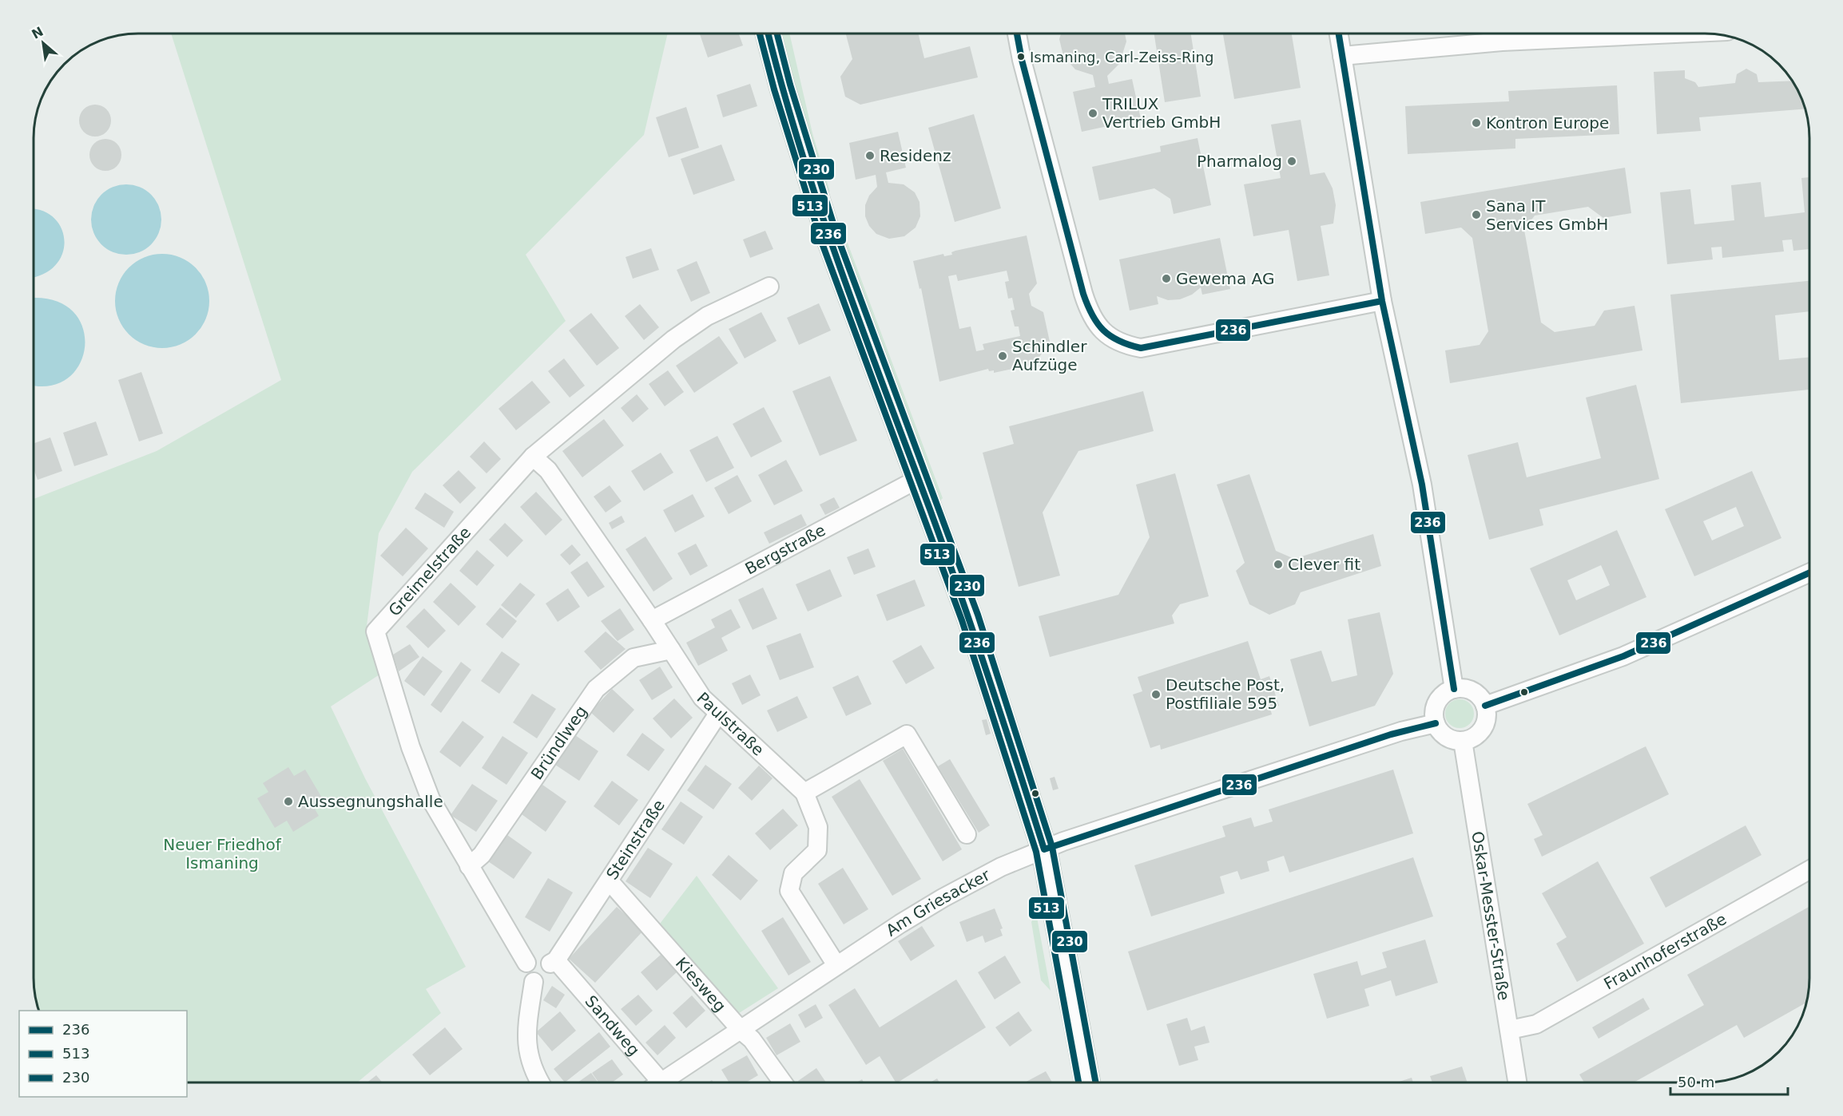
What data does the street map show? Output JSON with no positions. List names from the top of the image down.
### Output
{
  "streets": {
    "street": [
      "Bergstraße",
      "Greimelstraße",
      "Paulstraße",
      "Bründlweg",
      "Steinstraße",
      "Am Griesacker",
      "Oskar-Messter-Straße",
      "Fraunhoferstraße",
      "Kiesweg",
      "Sandweg"
    ]
  },
  "crossings": [
    ["Bergstraße", "Paulstraße"],
    ["Greimelstraße", "Paulstraße"],
    ["Greimelstraße", "Bründlweg"],
    ["Greimelstraße", "Steinstraße"],
    ["Greimelstraße", "Sandweg"],
    ["Paulstraße", "Bründlweg"],
    ["Paulstraße", "Steinstraße"],
    ["Steinstraße", "Kiesweg"],
    ["Steinstraße", "Sandweg"],
    ["Am Griesacker", "Oskar-Messter-Straße"],
    ["Am Griesacker", "Kiesweg"],
    ["Oskar-Messter-Straße", "Fraunhoferstraße"]
  ],
  "parks": ["Neuer Friedhof Ismaning"],
  "places": [
    "Ismaning, Carl-Zeiss-Ring",
    "TRILUX Vertrieb GmbH",
    "Kontron Europe",
    "Residenz",
    "Pharmalog",
    "Sana IT Services GmbH",
    "Gewema AG",
    "Schindler Aufzüge",
    "Clever fit",
    "Deutsche Post, Postfiliale 595",
    "Aussegnungshalle"
  ],
  "lines": ["transit line 236", "transit line 513", "transit line 230"],
  "legend": ["236", "513", "230"],
  "scale_bar": "50 m",
  "north": "top left"
}
